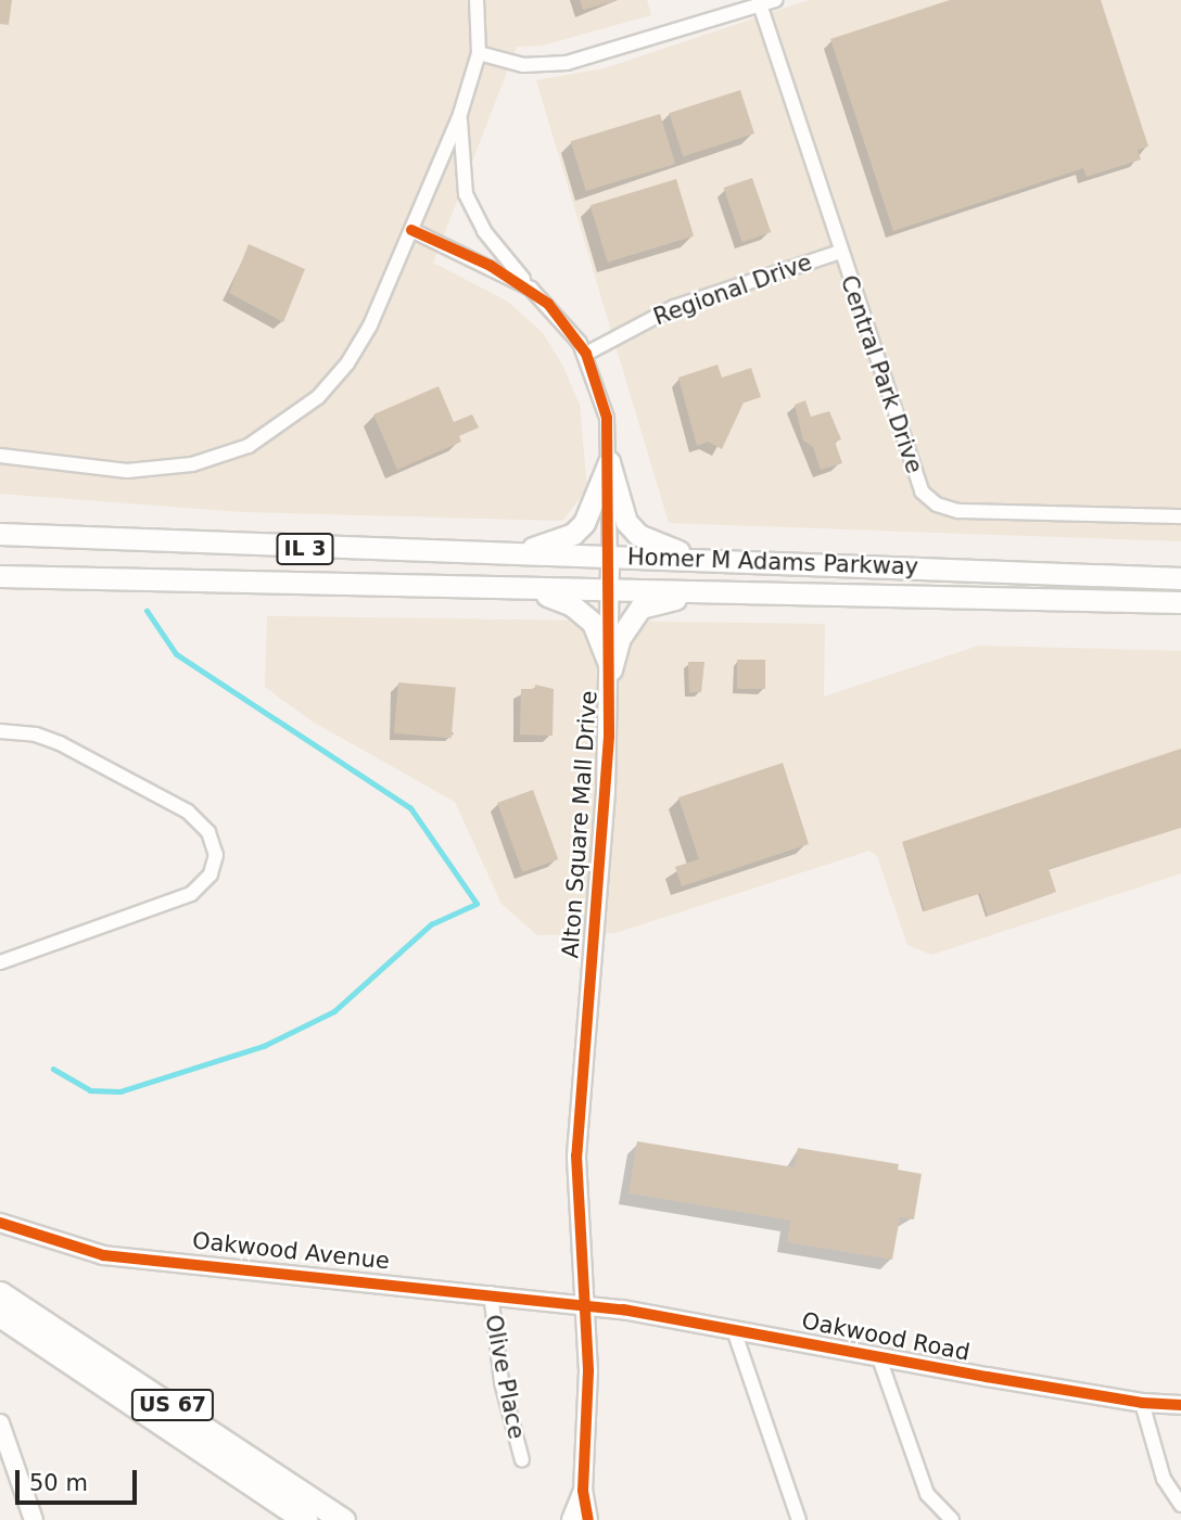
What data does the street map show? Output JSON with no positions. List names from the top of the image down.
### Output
{
  "streets": {
    "highway": ["US 67"],
    "main road": ["IL 3", "Homer M Adams Parkway"],
    "street": [
      "Regional Drive",
      "Central Park Drive",
      "Alton Square Mall Drive",
      "Oakwood Avenue",
      "Oakwood Road",
      "Olive Place"
    ]
  },
  "crossings": [
    ["Regional Drive", "Central Park Drive"],
    ["Regional Drive", "Alton Square Mall Drive"],
    ["Homer M Adams Parkway", "Alton Square Mall Drive"],
    ["Alton Square Mall Drive", "Oakwood Avenue"],
    ["Alton Square Mall Drive", "Oakwood Road"],
    ["Oakwood Avenue", "Oakwood Road"],
    ["Oakwood Avenue", "Olive Place"]
  ],
  "scale_bar": "50 m"
}
